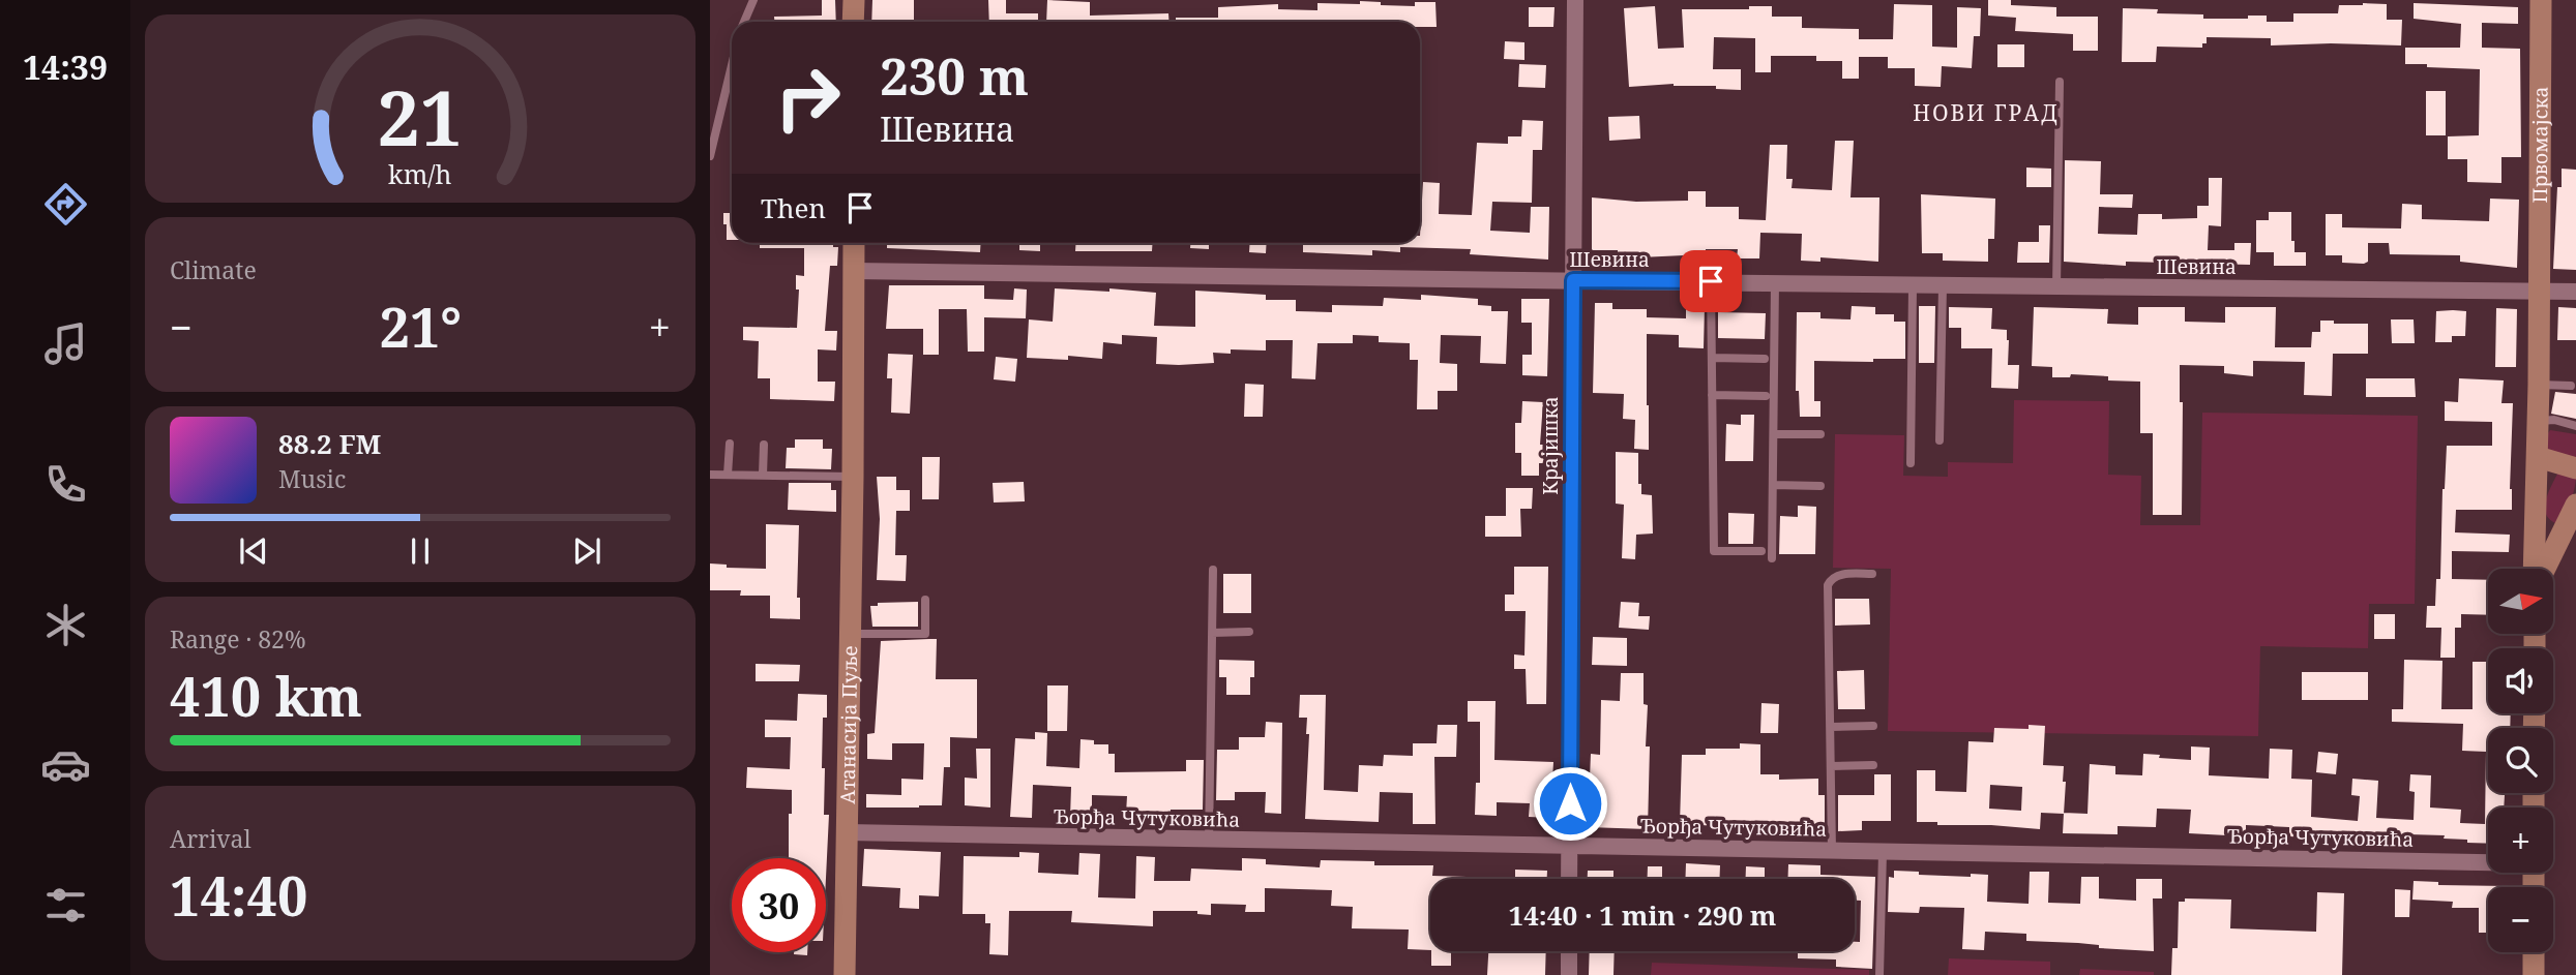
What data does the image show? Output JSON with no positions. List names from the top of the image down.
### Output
{
  "streets": {
    "main road": ["Првомајска", "Атанасија Пуље"],
    "street": ["Шевина", "Крајишка", "Ђорђа Чутуковића"]
  },
  "crossings": [
    ["Првомајска", "Шевина"],
    ["Шевина", "Крајишка"],
    ["Шевина", "Атанасија Пуље"],
    ["Крајишка", "Ђорђа Чутуковића"],
    ["Атанасија Пуље", "Ђорђа Чутуковића"]
  ],
  "districts": ["НОВИ ГРАД"],
  "north": "right",
  "page": {
    "tabs": "14:39",
    "turn": ["230 m", "Шевина"],
    "then": "Then",
    "tile": [
      "Climate",
      ["Range · 82%", "410 km"],
      ["Arrival", "14:40"]
    ],
    "heat": ["−", "21°", "+"],
    "song": ["88.2 FM", "Music"],
    "map_buttons": ["+", "−"],
    "limit": "30",
    "trip": "14:40 · 1 min · 290 m",
    "gauge": ["21", "km/h"]
  }
}
